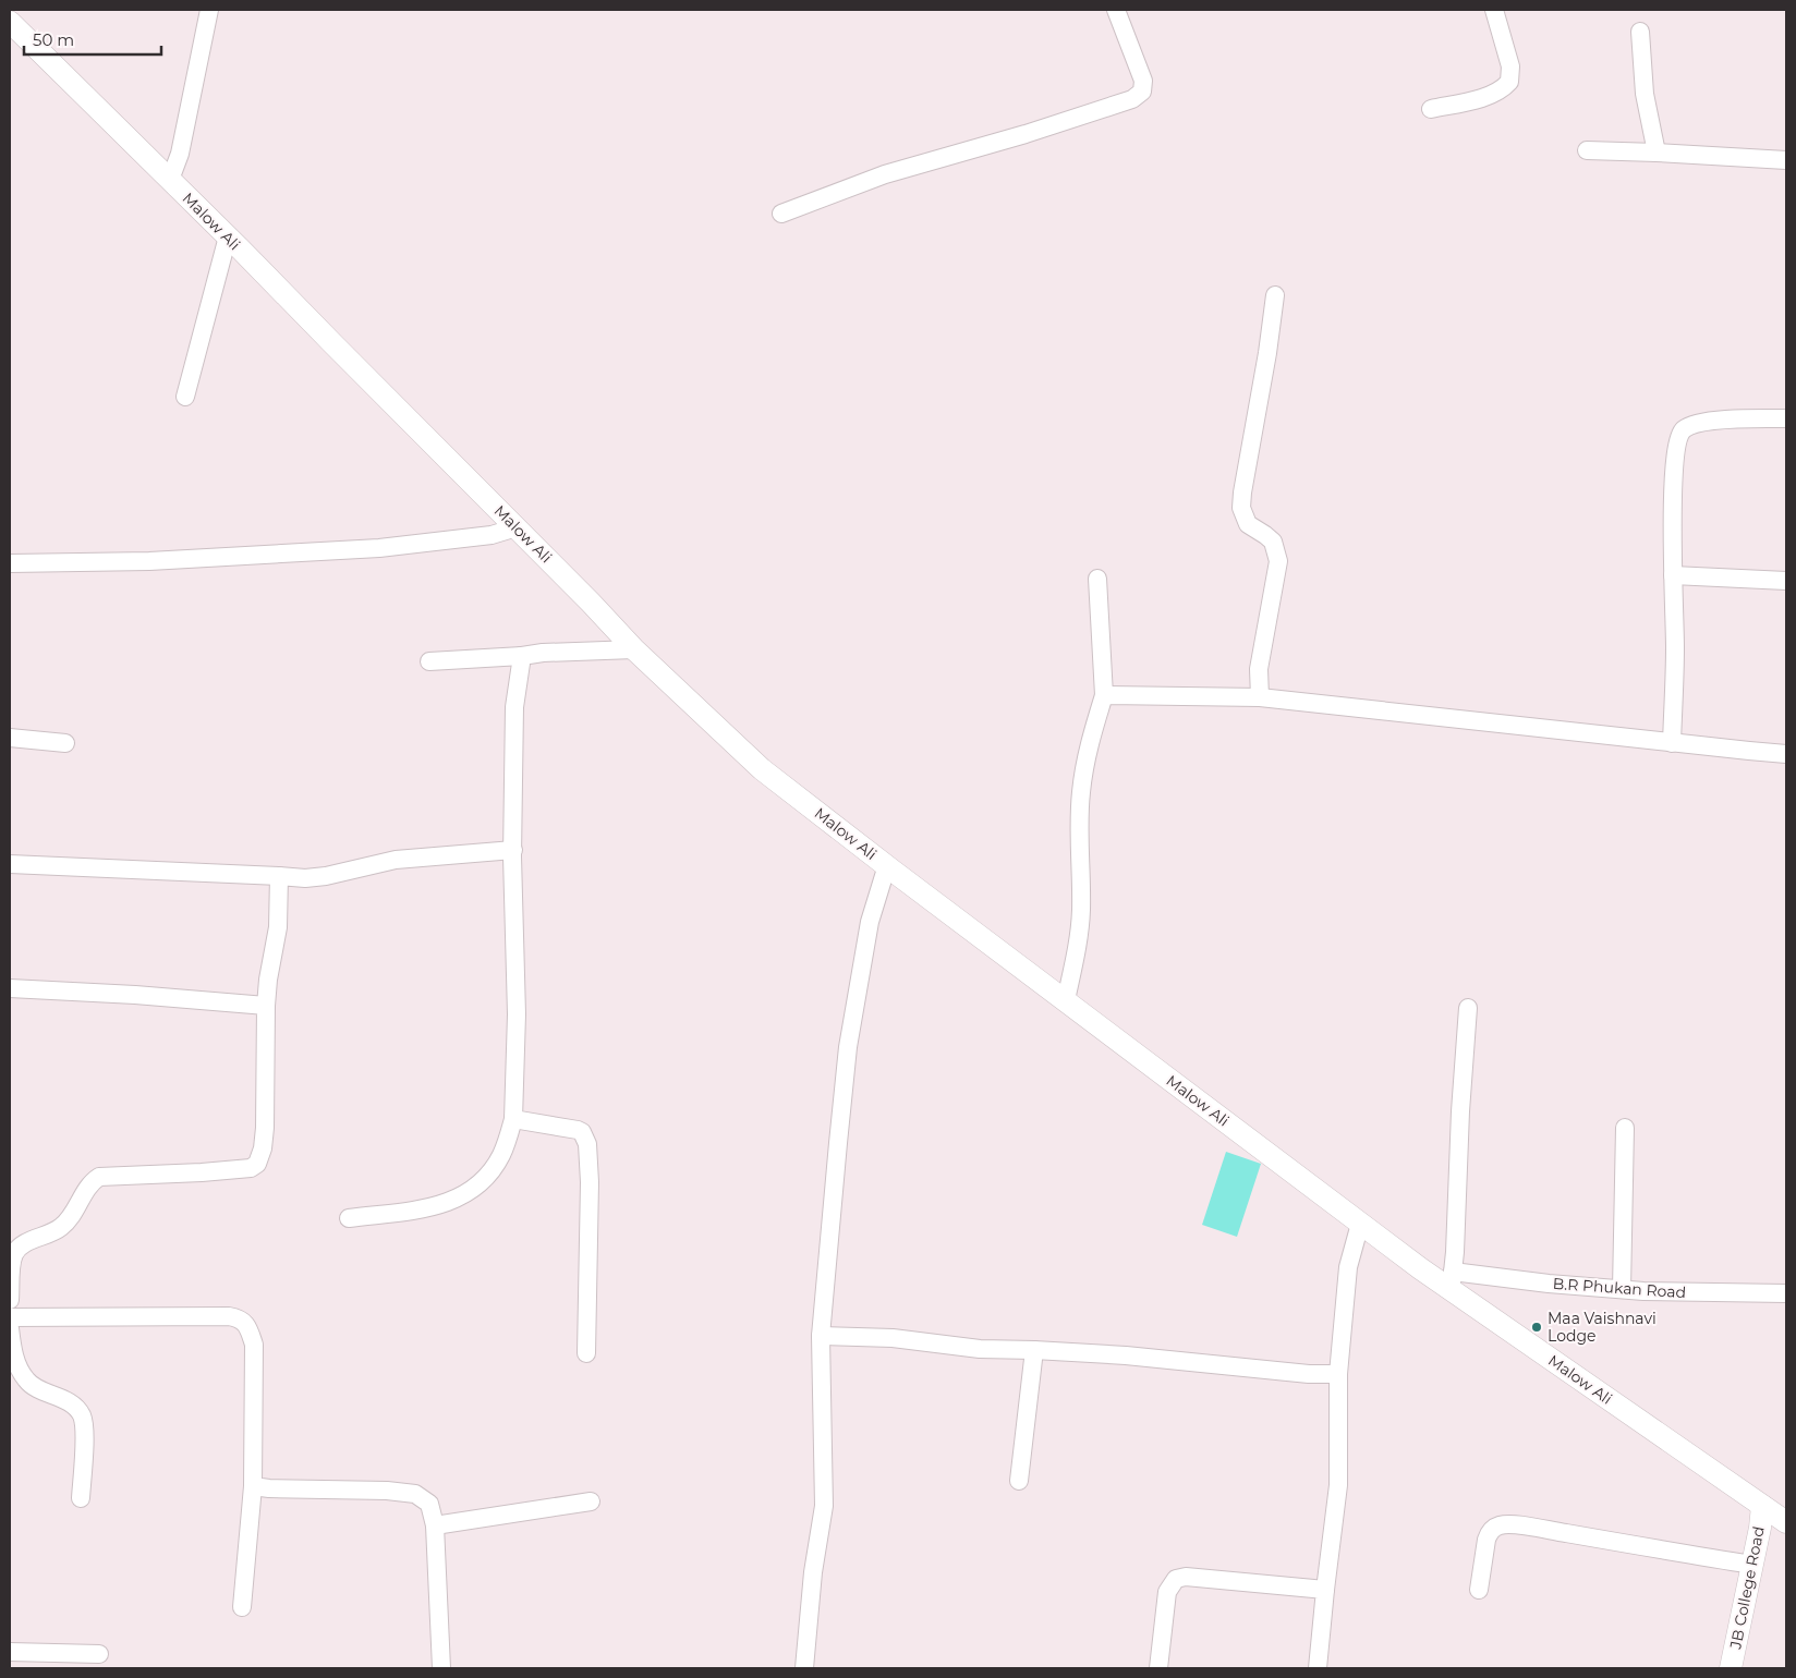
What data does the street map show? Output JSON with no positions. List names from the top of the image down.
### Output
{
  "streets": {
    "street": ["Malow Ali", "B.R Phukan Road", "JB College Road"]
  },
  "crossings": [
    ["Malow Ali", "B.R Phukan Road"],
    ["Malow Ali", "JB College Road"]
  ],
  "places": ["Maa Vaishnavi Lodge"],
  "scale_bar": "50 m"
}
